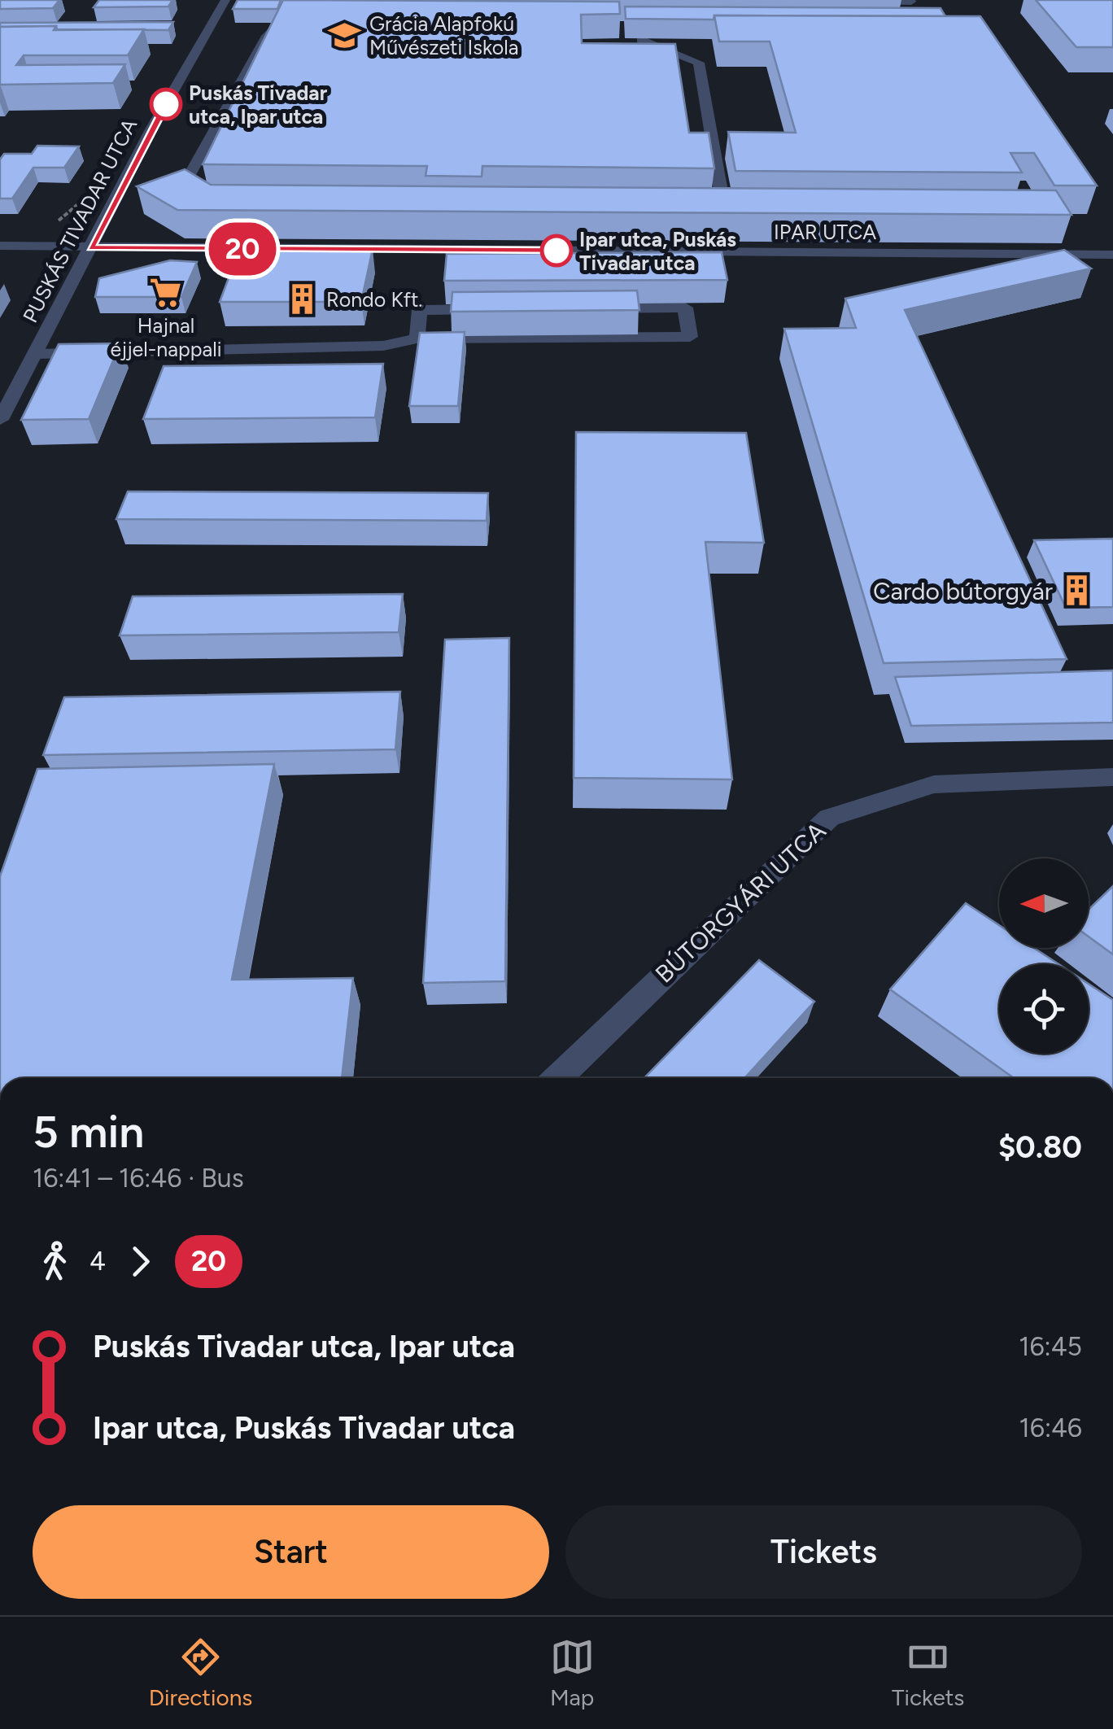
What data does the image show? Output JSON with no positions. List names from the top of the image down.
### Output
{
  "streets": {
    "street": ["PUSKÁS TIVADAR UTCA", "IPAR UTCA", "BÚTORGYÁRI UTCA"]
  },
  "crossings": [
    ["PUSKÁS TIVADAR UTCA", "IPAR UTCA"]
  ],
  "places": {
    "school or university": ["Grácia Alapfokú Művészeti Iskola"],
    "other": ["Puskás Tivadar utca, Ipar utca", "Ipar utca, Puskás Tivadar utca"],
    "supermarket": ["Hajnal éjjel-nappali"],
    "building": ["Rondo Kft.", "Cardo bútorgyár"]
  },
  "lines": ["bus line 20"],
  "north": "left",
  "page": {
    "on_map": "20",
    "heading": ["5 min", "16:41 – 16:46 · Bus", "$0.80"],
    "legs": ["4", "20"],
    "list": [
      {
        "name": "Puskás Tivadar utca, Ipar utca",
        "value": "16:45"
      },
      {
        "name": "Ipar utca, Puskás Tivadar utca",
        "value": "16:46"
      }
    ],
    "buttons": ["Start", "Tickets"],
    "tabs": ["Directions", "Map", "Tickets"]
  }
}
